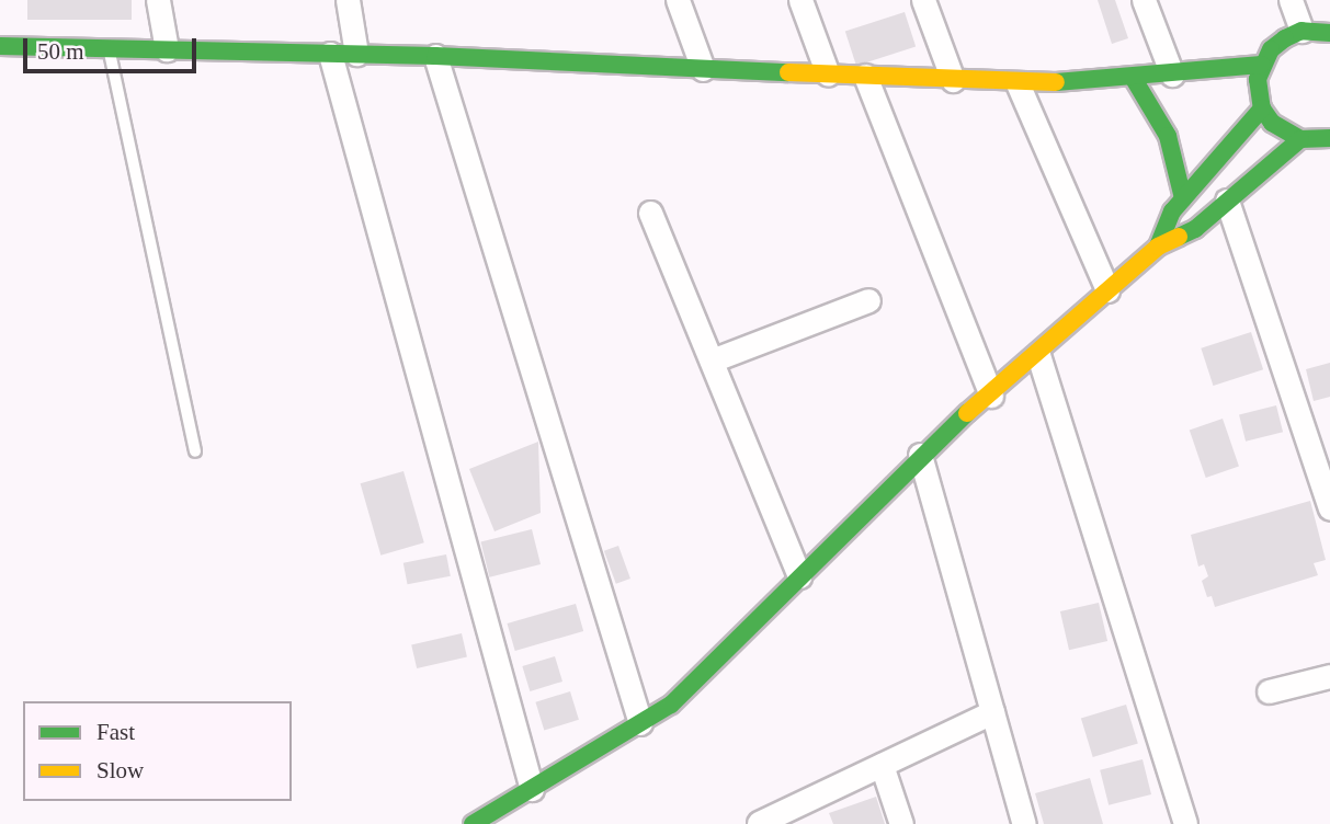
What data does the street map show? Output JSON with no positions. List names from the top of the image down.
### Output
{
  "legend": ["Fast", "Slow"],
  "scale_bar": "50 m"
}
